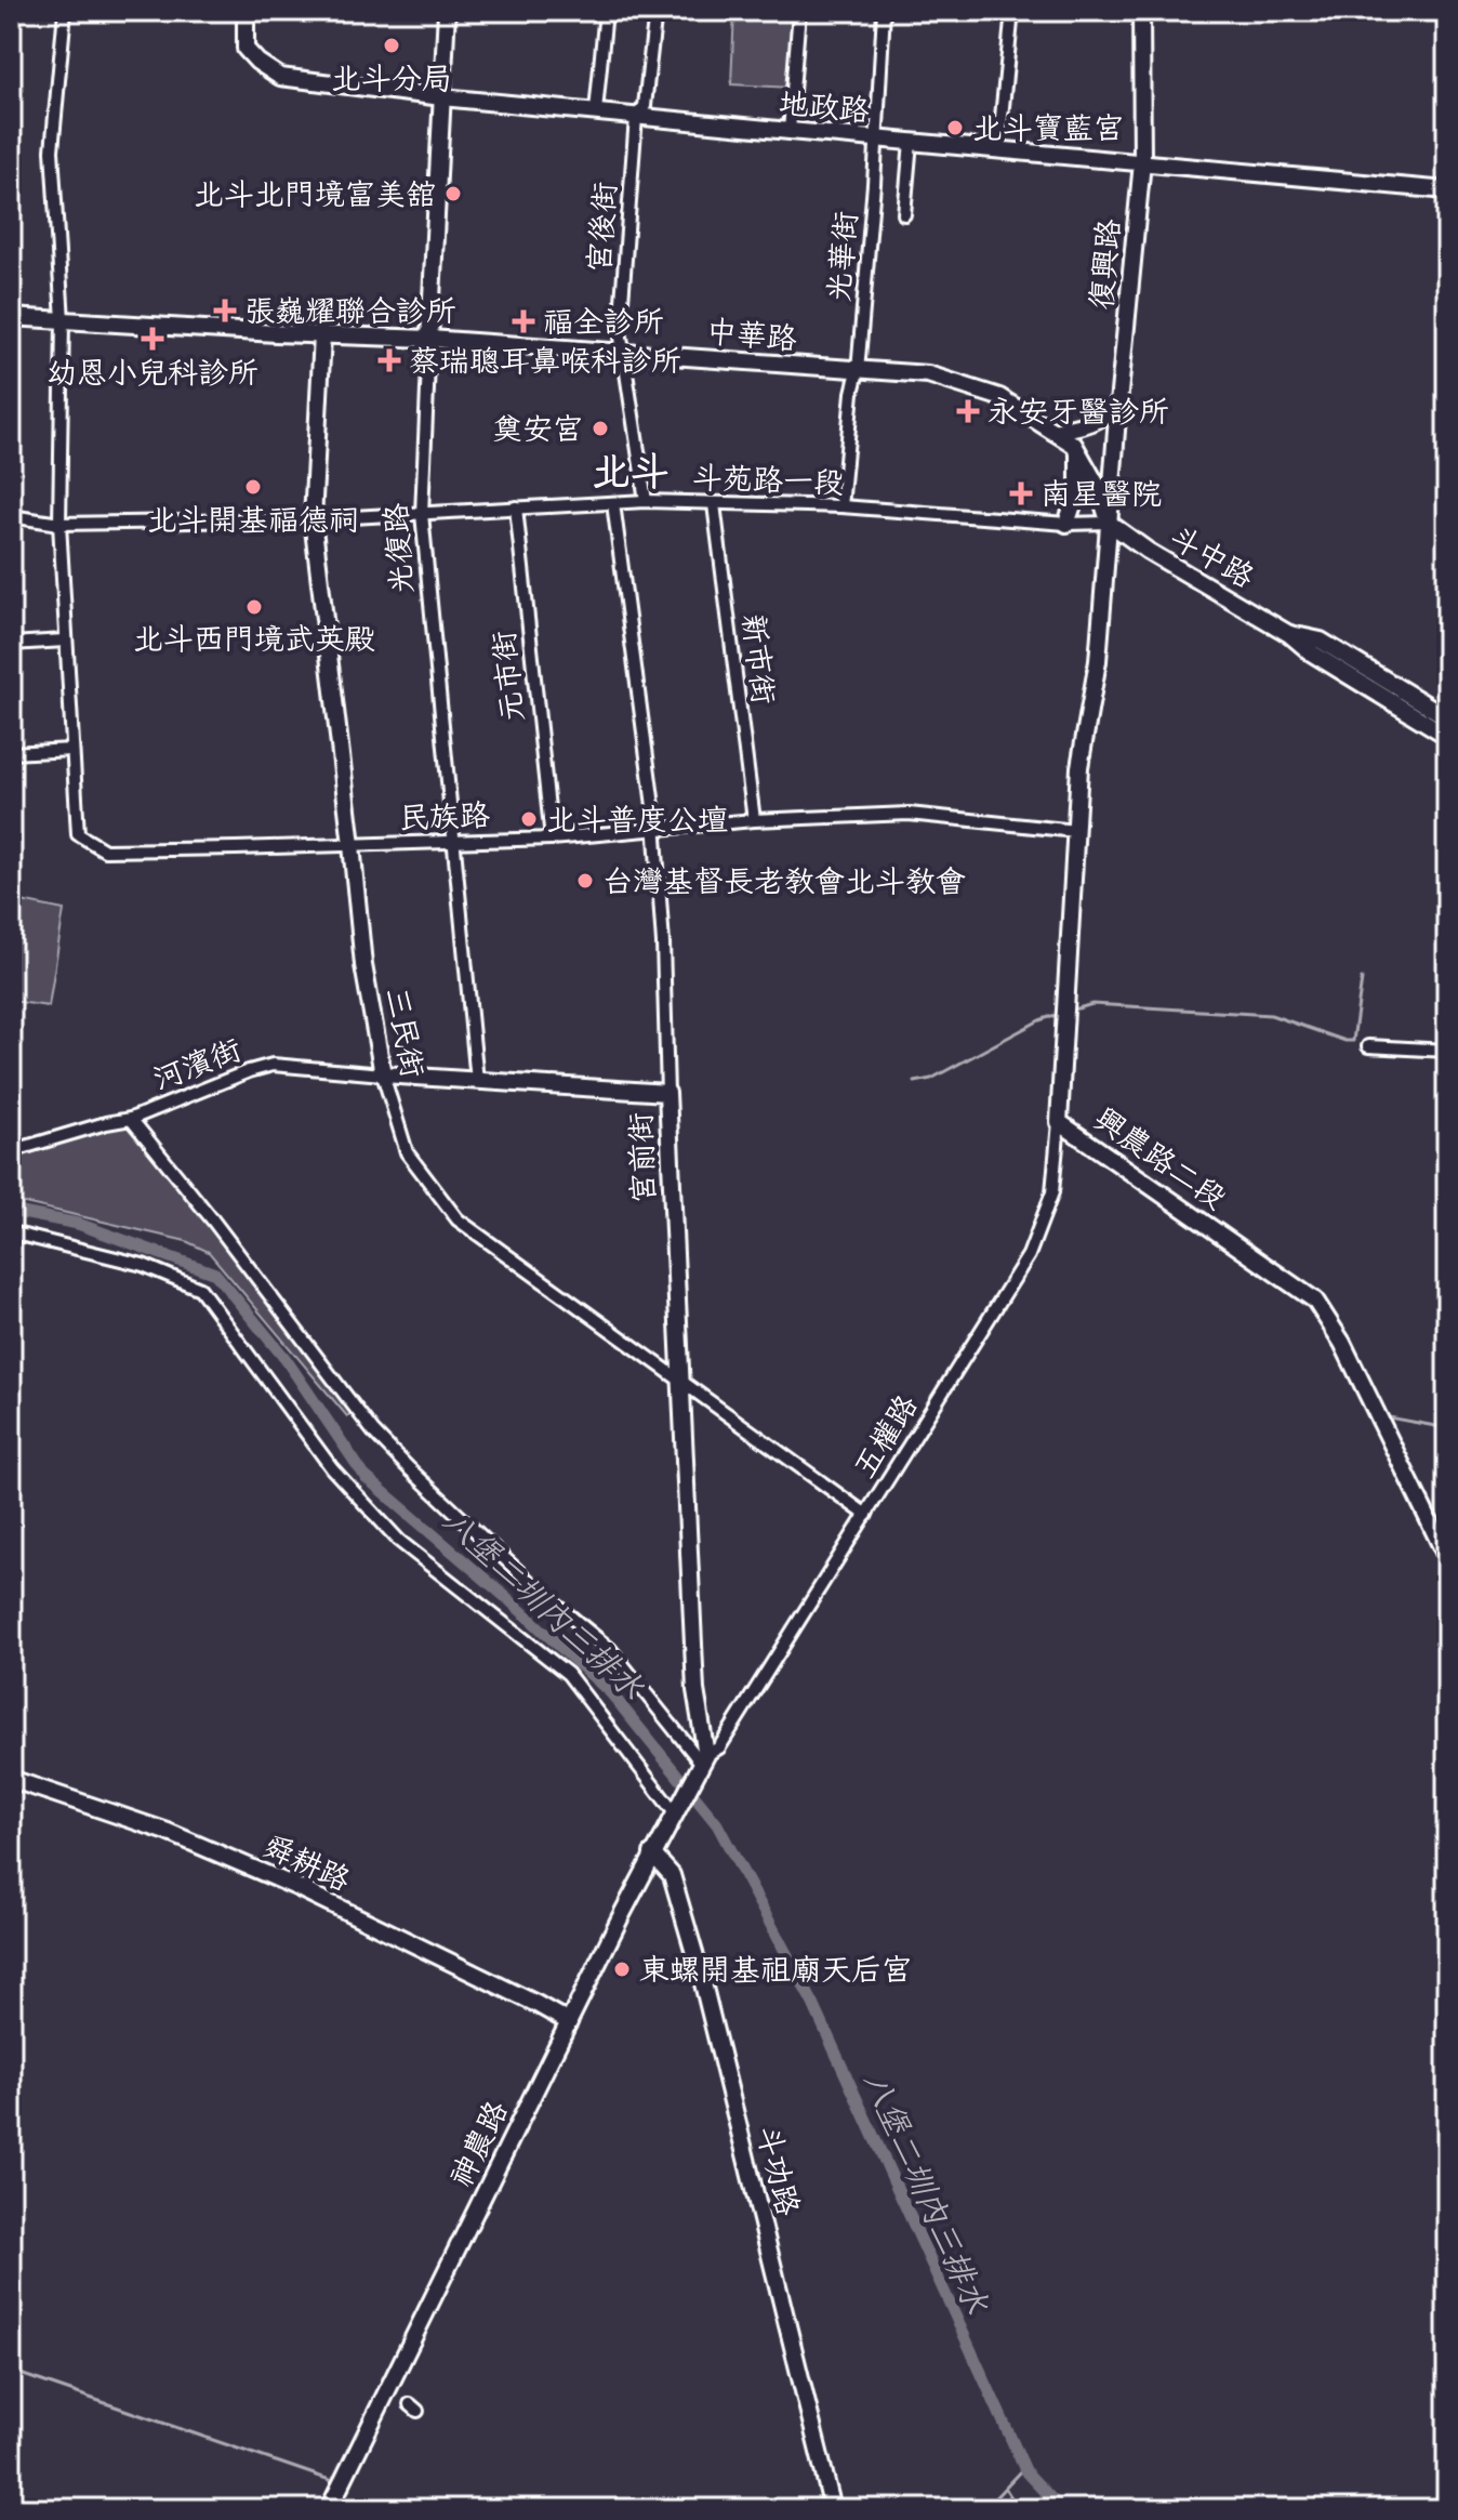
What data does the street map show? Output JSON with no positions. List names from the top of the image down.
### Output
{
  "streets": {
    "street": [
      "地政路",
      "宮後街",
      "光華街",
      "復興路",
      "中華路",
      "斗苑路一段",
      "光復路",
      "斗中路",
      "新市街",
      "元市街",
      "民族路",
      "三民街",
      "河濱街",
      "宮前街",
      "興農路二段",
      "五權路",
      "舜耕路",
      "神農路",
      "斗功路"
    ]
  },
  "crossings": [
    ["地政路", "宮後街"],
    ["地政路", "光華街"],
    ["地政路", "復興路"],
    ["地政路", "光復路"],
    ["宮後街", "中華路"],
    ["宮後街", "斗苑路一段"],
    ["光華街", "中華路"],
    ["光華街", "斗苑路一段"],
    ["復興路", "中華路"],
    ["復興路", "斗苑路一段"],
    ["復興路", "斗中路"],
    ["復興路", "興農路二段"],
    ["中華路", "斗苑路一段"],
    ["中華路", "光復路"],
    ["中華路", "斗中路"],
    ["中華路", "三民街"],
    ["中華路", "興農路二段"],
    ["斗苑路一段", "光復路"],
    ["斗苑路一段", "斗中路"],
    ["斗苑路一段", "新市街"],
    ["斗苑路一段", "元市街"],
    ["斗苑路一段", "三民街"],
    ["斗苑路一段", "宮前街"],
    ["斗苑路一段", "興農路二段"],
    ["光復路", "民族路"],
    ["光復路", "河濱街"],
    ["斗中路", "興農路二段"],
    ["新市街", "民族路"],
    ["元市街", "民族路"],
    ["民族路", "三民街"],
    ["民族路", "宮前街"],
    ["民族路", "興農路二段"],
    ["三民街", "河濱街"],
    ["三民街", "宮前街"],
    ["三民街", "五權路"],
    ["河濱街", "宮前街"],
    ["宮前街", "五權路"],
    ["興農路二段", "五權路"],
    ["舜耕路", "神農路"],
    ["神農路", "斗功路"]
  ],
  "districts": ["北斗"],
  "water": ["八堡二圳內三排水"],
  "places": {
    "other": [
      "北斗分局",
      "北斗寶藍宮",
      "北斗北門境富美舘",
      "奠安宮",
      "北斗開基福德祠",
      "北斗西門境武英殿",
      "北斗普度公壇",
      "台灣基督長老教會北斗教會",
      "東螺開基祖廟天后宮"
    ],
    "health": [
      "張巍耀聯合診所",
      "福全診所",
      "幼恩小兒科診所",
      "蔡瑞聰耳鼻喉科診所",
      "永安牙醫診所",
      "南星醫院"
    ]
  }
}
